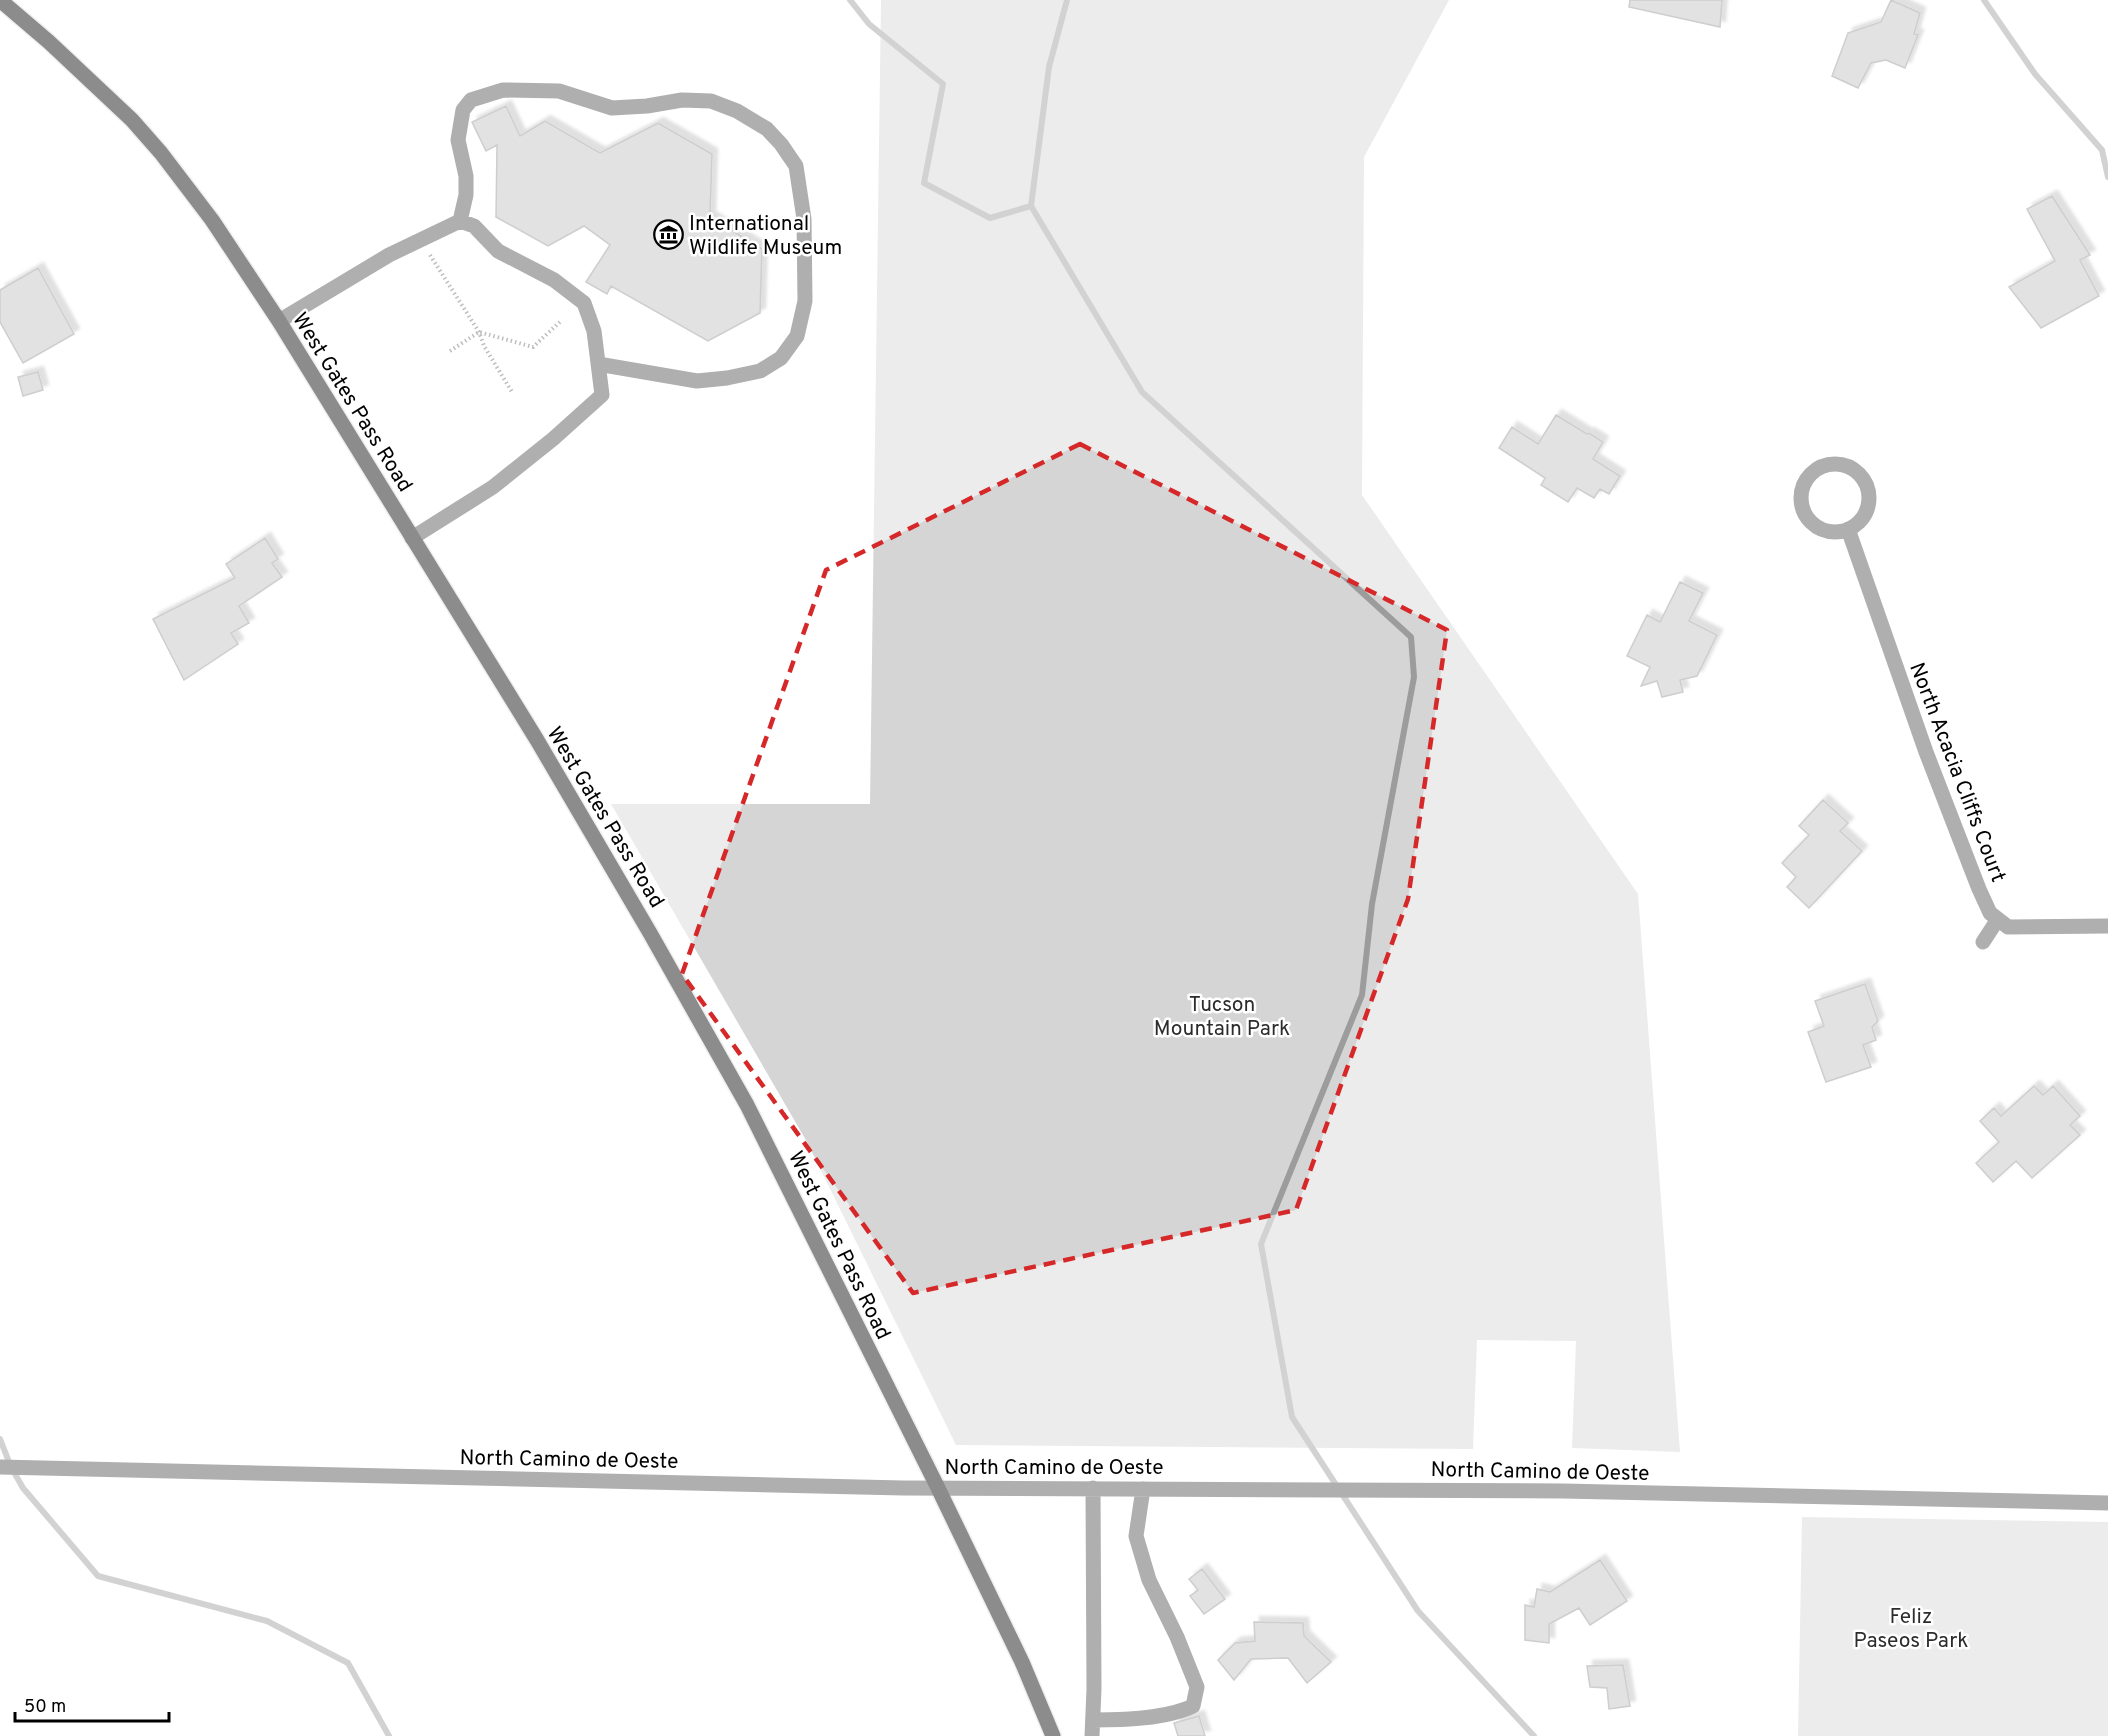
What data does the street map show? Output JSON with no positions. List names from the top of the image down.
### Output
{
  "streets": {
    "main road": ["West Gates Pass Road"],
    "street": ["North Acacia Cliffs Court", "North Camino de Oeste"]
  },
  "crossings": [
    ["West Gates Pass Road", "North Camino de Oeste"]
  ],
  "parks": ["Tucson Mountain Park", "Feliz Paseos Park"],
  "places": {
    "museum": ["International Wildlife Museum"]
  },
  "scale_bar": "50 m"
}
